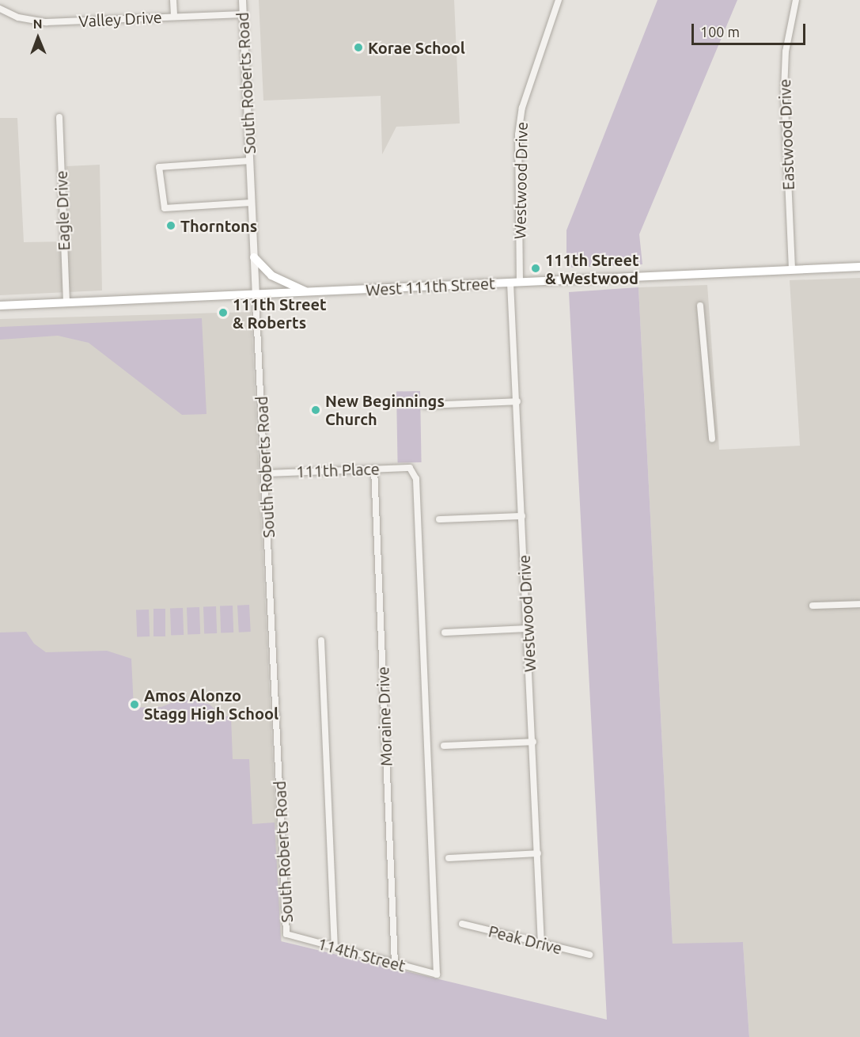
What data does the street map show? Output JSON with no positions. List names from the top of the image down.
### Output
{
  "streets": {
    "main road": ["West 111th Street"],
    "street": [
      "Valley Drive",
      "South Roberts Road",
      "Eastwood Drive",
      "Westwood Drive",
      "Eagle Drive",
      "111th Place",
      "Moraine Drive",
      "Peak Drive",
      "114th Street"
    ]
  },
  "crossings": [
    ["Valley Drive", "South Roberts Road"],
    ["South Roberts Road", "West 111th Street"],
    ["South Roberts Road", "111th Place"],
    ["South Roberts Road", "114th Street"],
    ["Eastwood Drive", "West 111th Street"],
    ["Westwood Drive", "West 111th Street"],
    ["Westwood Drive", "Peak Drive"],
    ["Eagle Drive", "West 111th Street"],
    ["111th Place", "Moraine Drive"],
    ["111th Place", "114th Street"],
    ["Moraine Drive", "114th Street"]
  ],
  "places": [
    "Korae School",
    "Thorntons",
    "111th Street & Westwood",
    "111th Street & Roberts",
    "New Beginnings Church",
    "Amos Alonzo Stagg High School"
  ],
  "scale_bar": "100 m",
  "north": "top"
}
